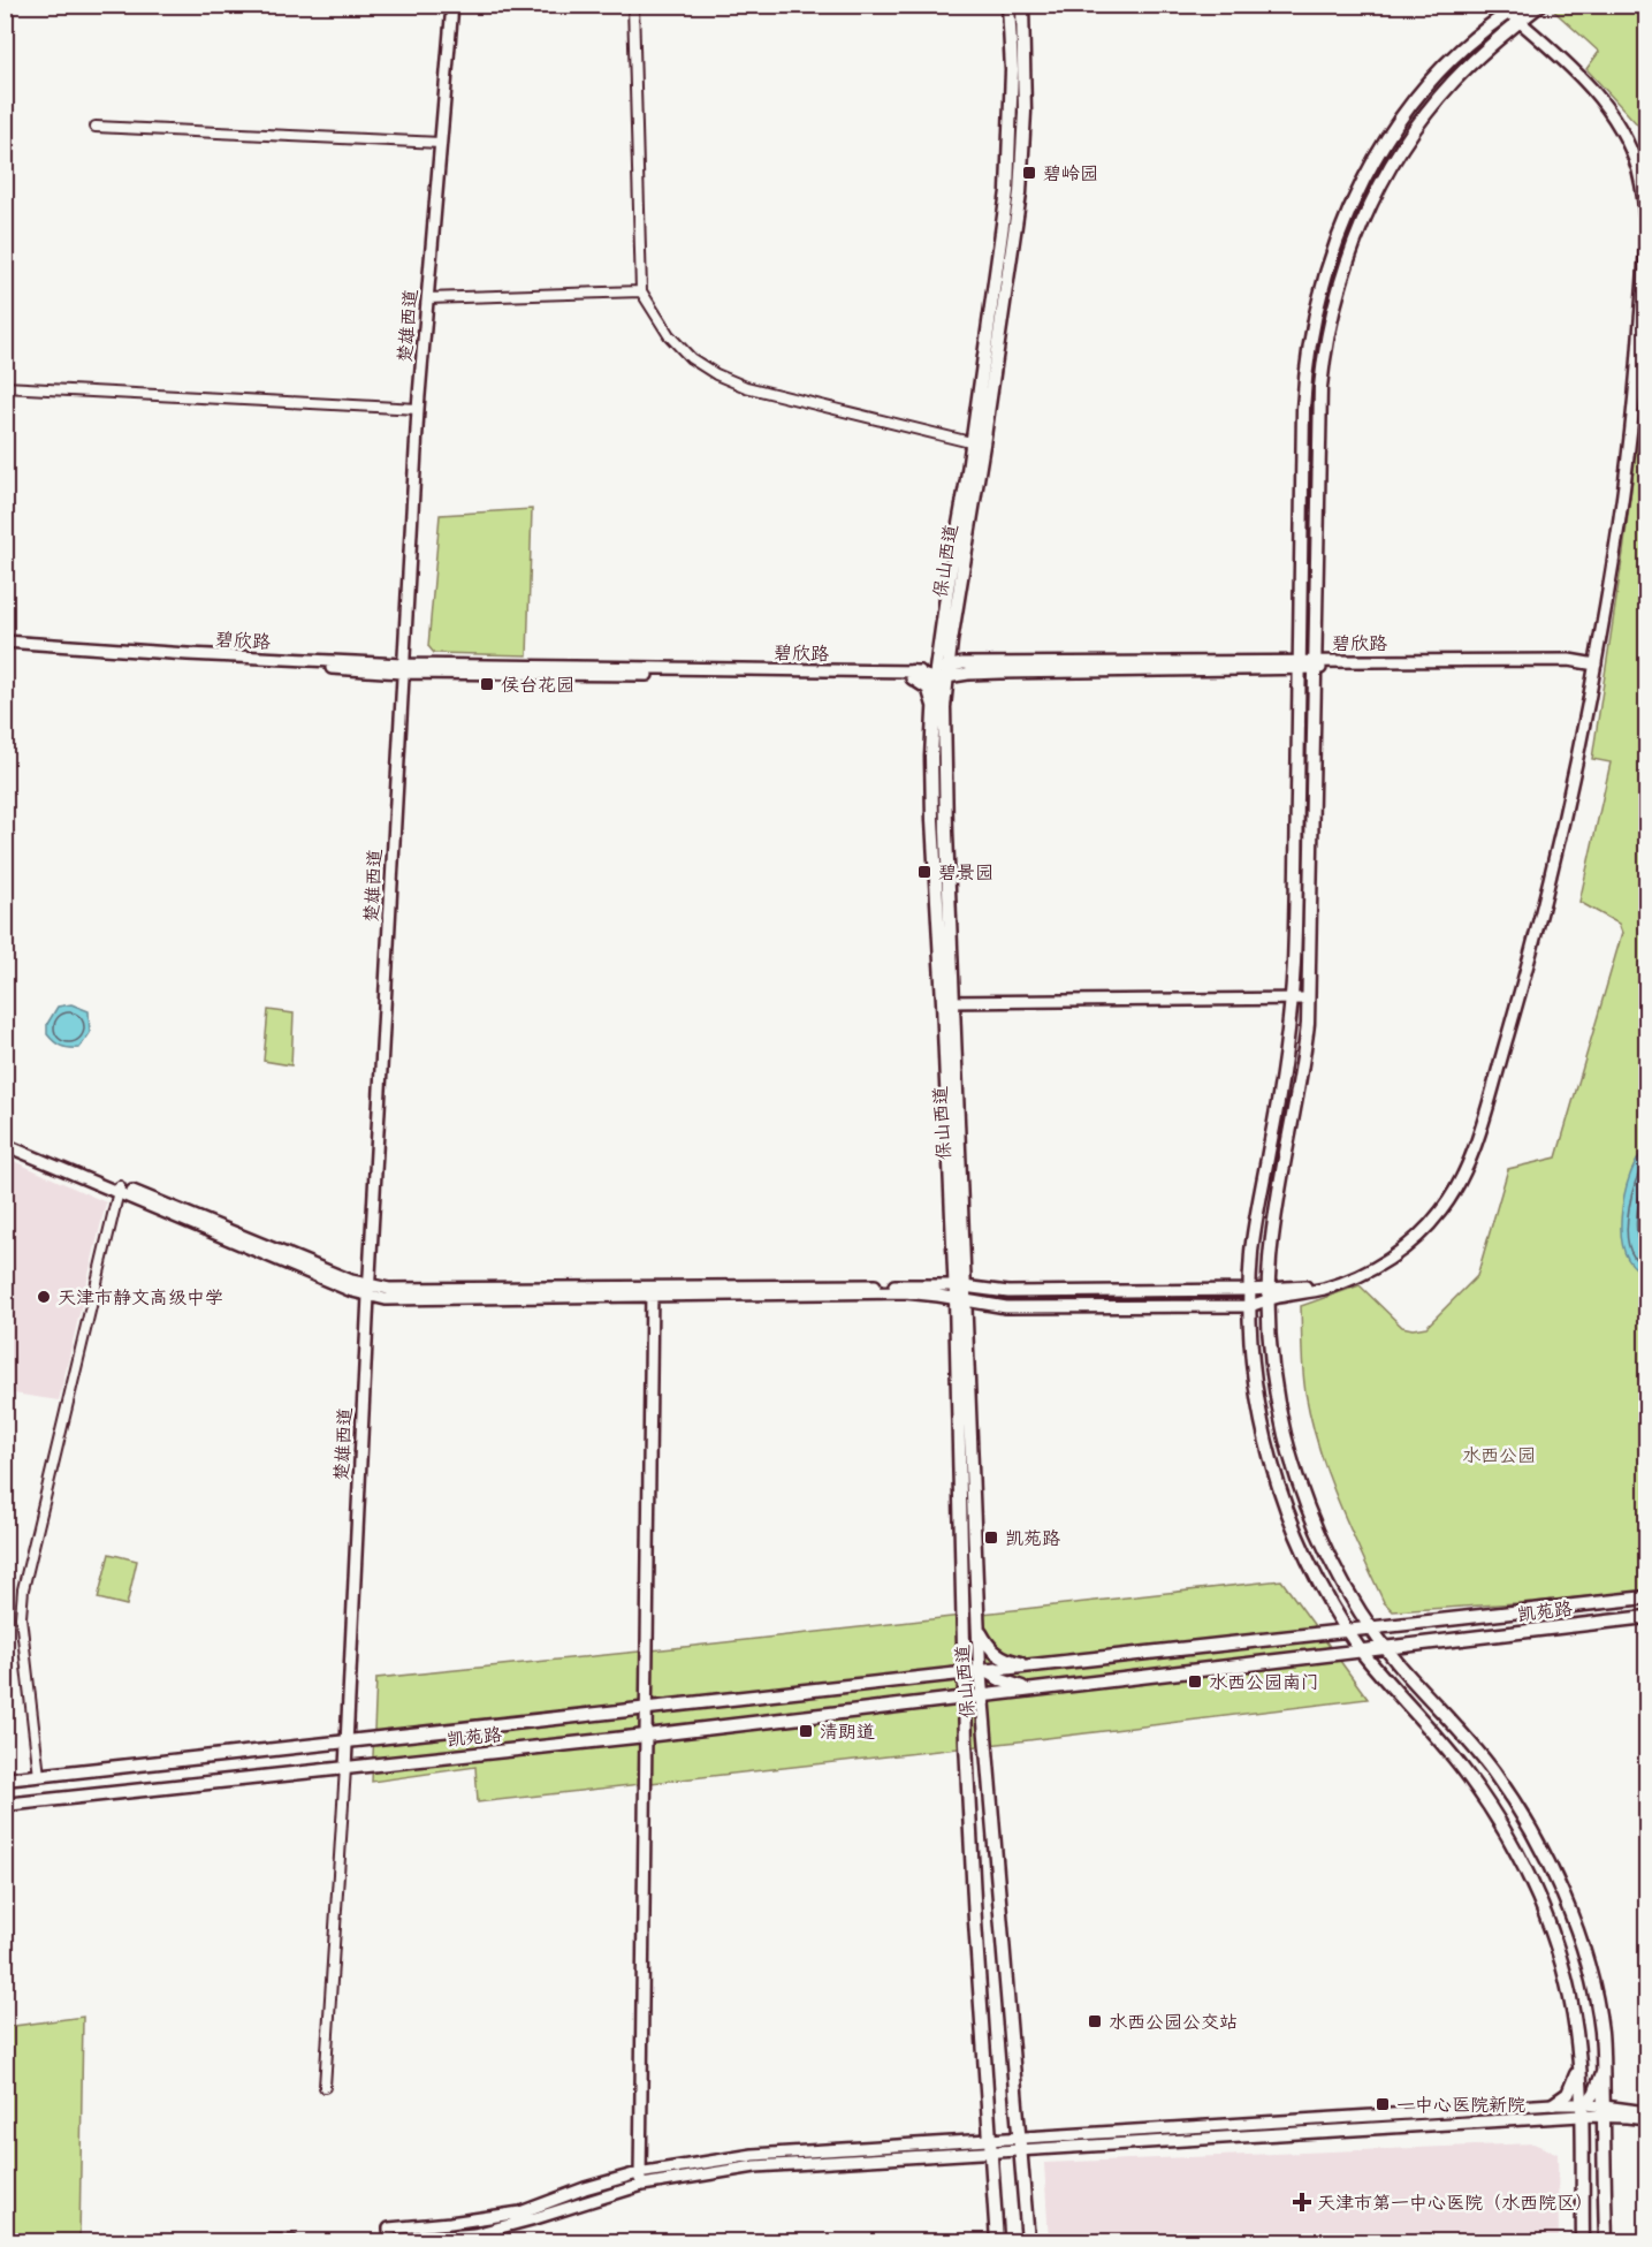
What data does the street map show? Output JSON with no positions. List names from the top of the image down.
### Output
{
  "streets": {
    "main road": ["保山西道", "凯苑路"],
    "street": ["楚雄西道", "碧欣路"]
  },
  "crossings": [
    ["楚雄西道", "碧欣路"],
    ["楚雄西道", "凯苑路"],
    ["保山西道", "碧欣路"],
    ["保山西道", "凯苑路"]
  ],
  "parks": ["水西公园"],
  "places": {
    "transit": [
      "碧岭园",
      "侯台花园",
      "碧景园",
      "凯苑路",
      "水西公园南门",
      "清朗道",
      "水西公园公交站",
      "一中心医院新院"
    ],
    "other": ["天津市静文高级中学"],
    "health": ["天津市第一中心医院（水西院区）"]
  }
}
